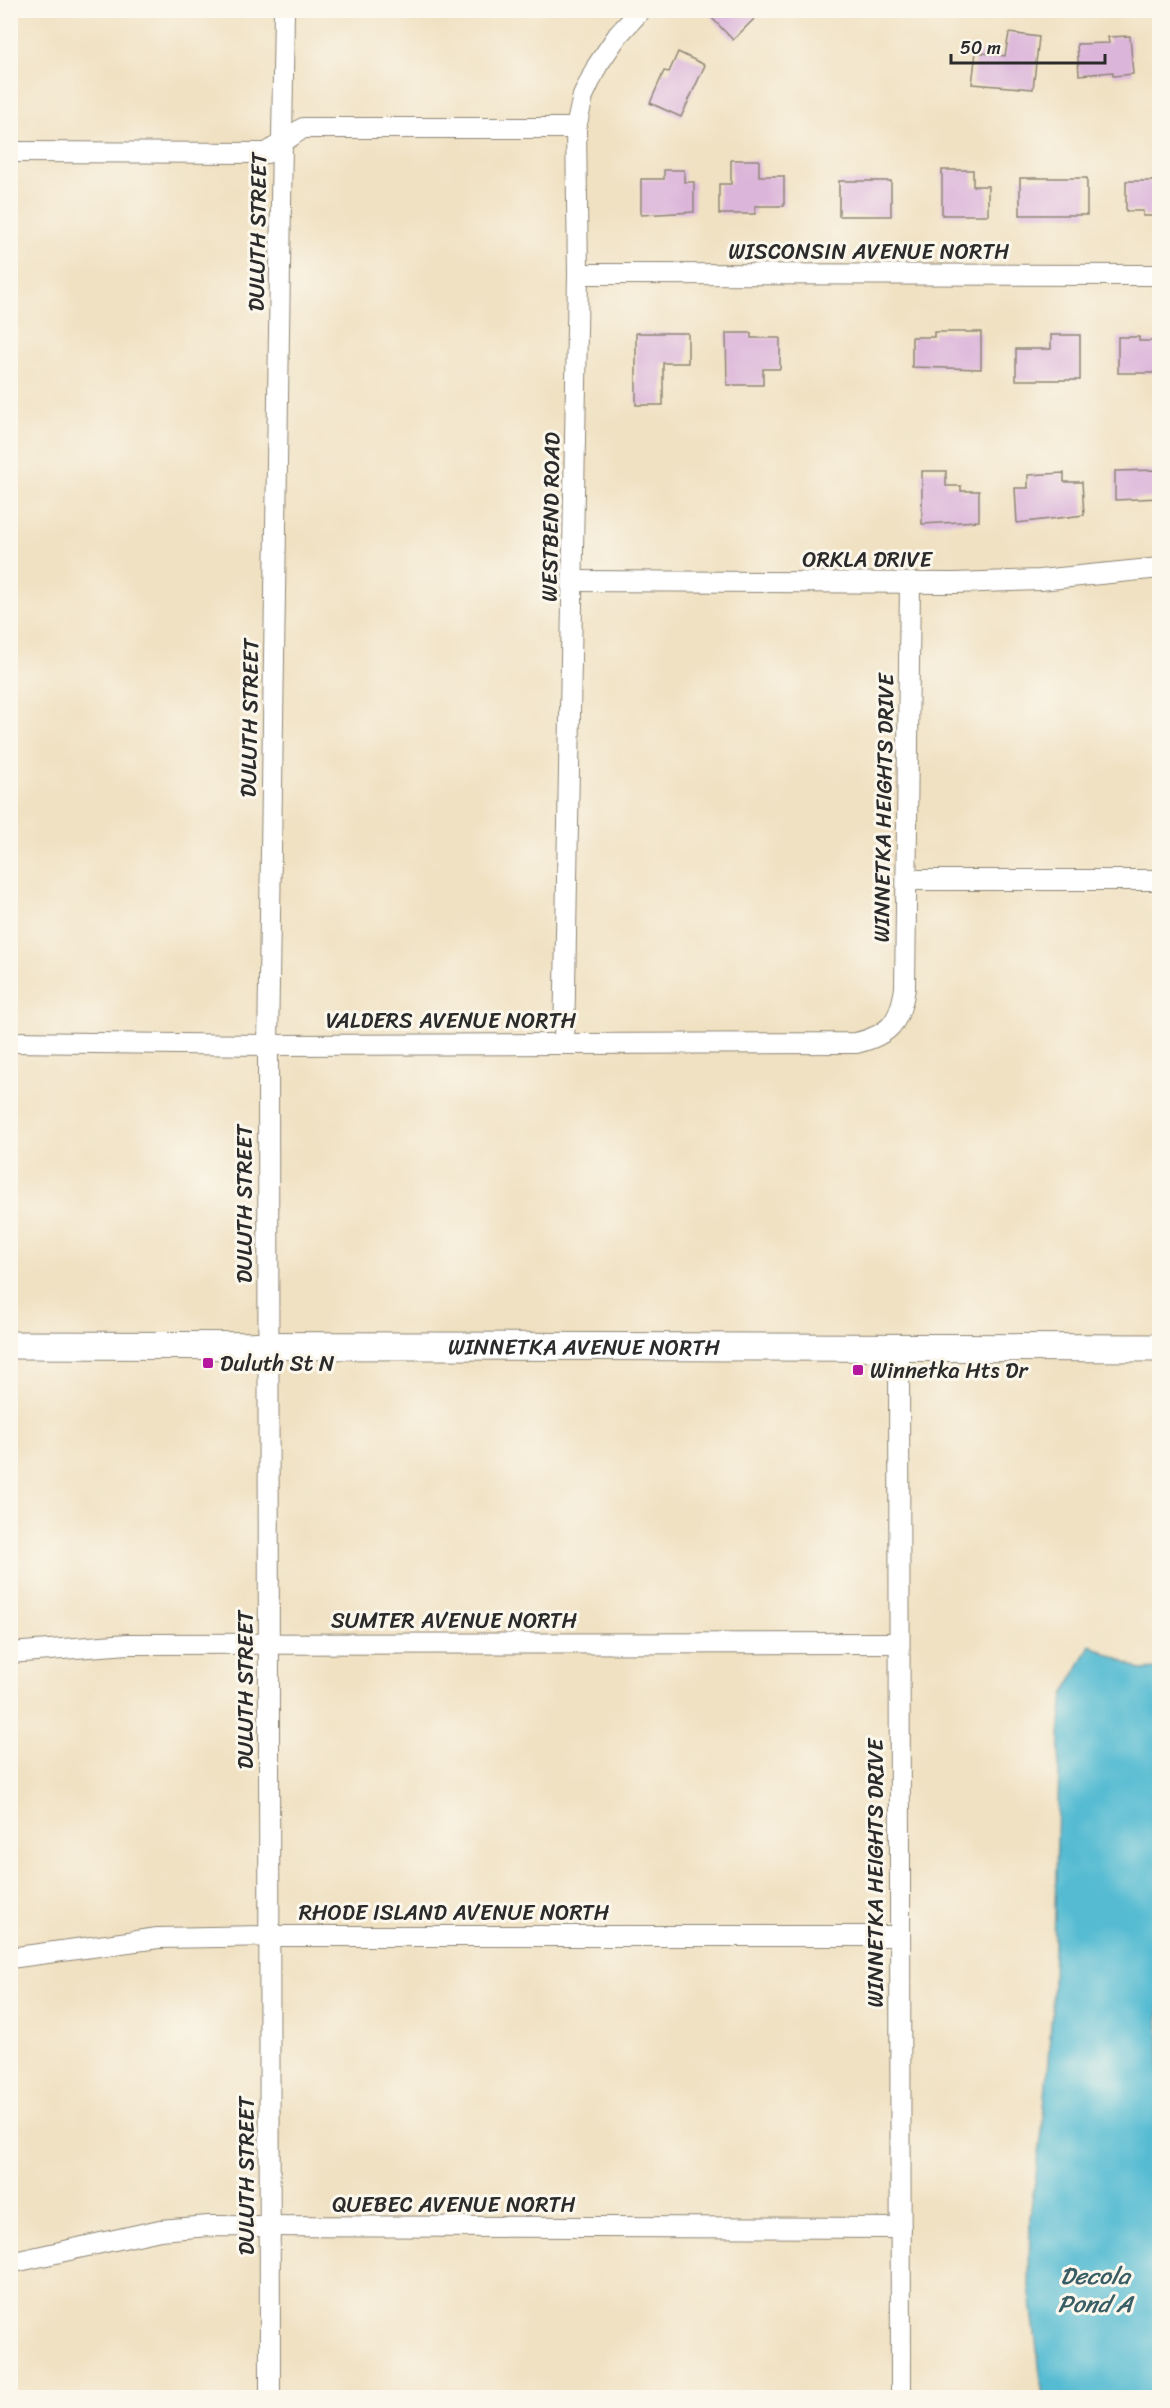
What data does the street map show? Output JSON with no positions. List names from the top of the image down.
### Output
{
  "streets": {
    "main road": ["WINNETKA AVENUE NORTH"],
    "street": [
      "DULUTH STREET",
      "WISCONSIN AVENUE NORTH",
      "WESTBEND ROAD",
      "ORKLA DRIVE",
      "WINNETKA HEIGHTS DRIVE",
      "VALDERS AVENUE NORTH",
      "SUMTER AVENUE NORTH",
      "RHODE ISLAND AVENUE NORTH",
      "QUEBEC AVENUE NORTH"
    ]
  },
  "crossings": [
    ["DULUTH STREET", "VALDERS AVENUE NORTH"],
    ["DULUTH STREET", "WINNETKA AVENUE NORTH"],
    ["DULUTH STREET", "SUMTER AVENUE NORTH"],
    ["DULUTH STREET", "RHODE ISLAND AVENUE NORTH"],
    ["DULUTH STREET", "QUEBEC AVENUE NORTH"],
    ["WISCONSIN AVENUE NORTH", "WESTBEND ROAD"],
    ["WESTBEND ROAD", "ORKLA DRIVE"],
    ["WESTBEND ROAD", "VALDERS AVENUE NORTH"],
    ["ORKLA DRIVE", "WINNETKA HEIGHTS DRIVE"],
    ["WINNETKA HEIGHTS DRIVE", "VALDERS AVENUE NORTH"],
    ["WINNETKA HEIGHTS DRIVE", "WINNETKA AVENUE NORTH"],
    ["WINNETKA HEIGHTS DRIVE", "SUMTER AVENUE NORTH"],
    ["WINNETKA HEIGHTS DRIVE", "RHODE ISLAND AVENUE NORTH"],
    ["WINNETKA HEIGHTS DRIVE", "QUEBEC AVENUE NORTH"]
  ],
  "water": ["Decola Pond A"],
  "places": {
    "transit": ["Duluth St N", "Winnetka Hts Dr"]
  },
  "scale_bar": "50 m"
}
